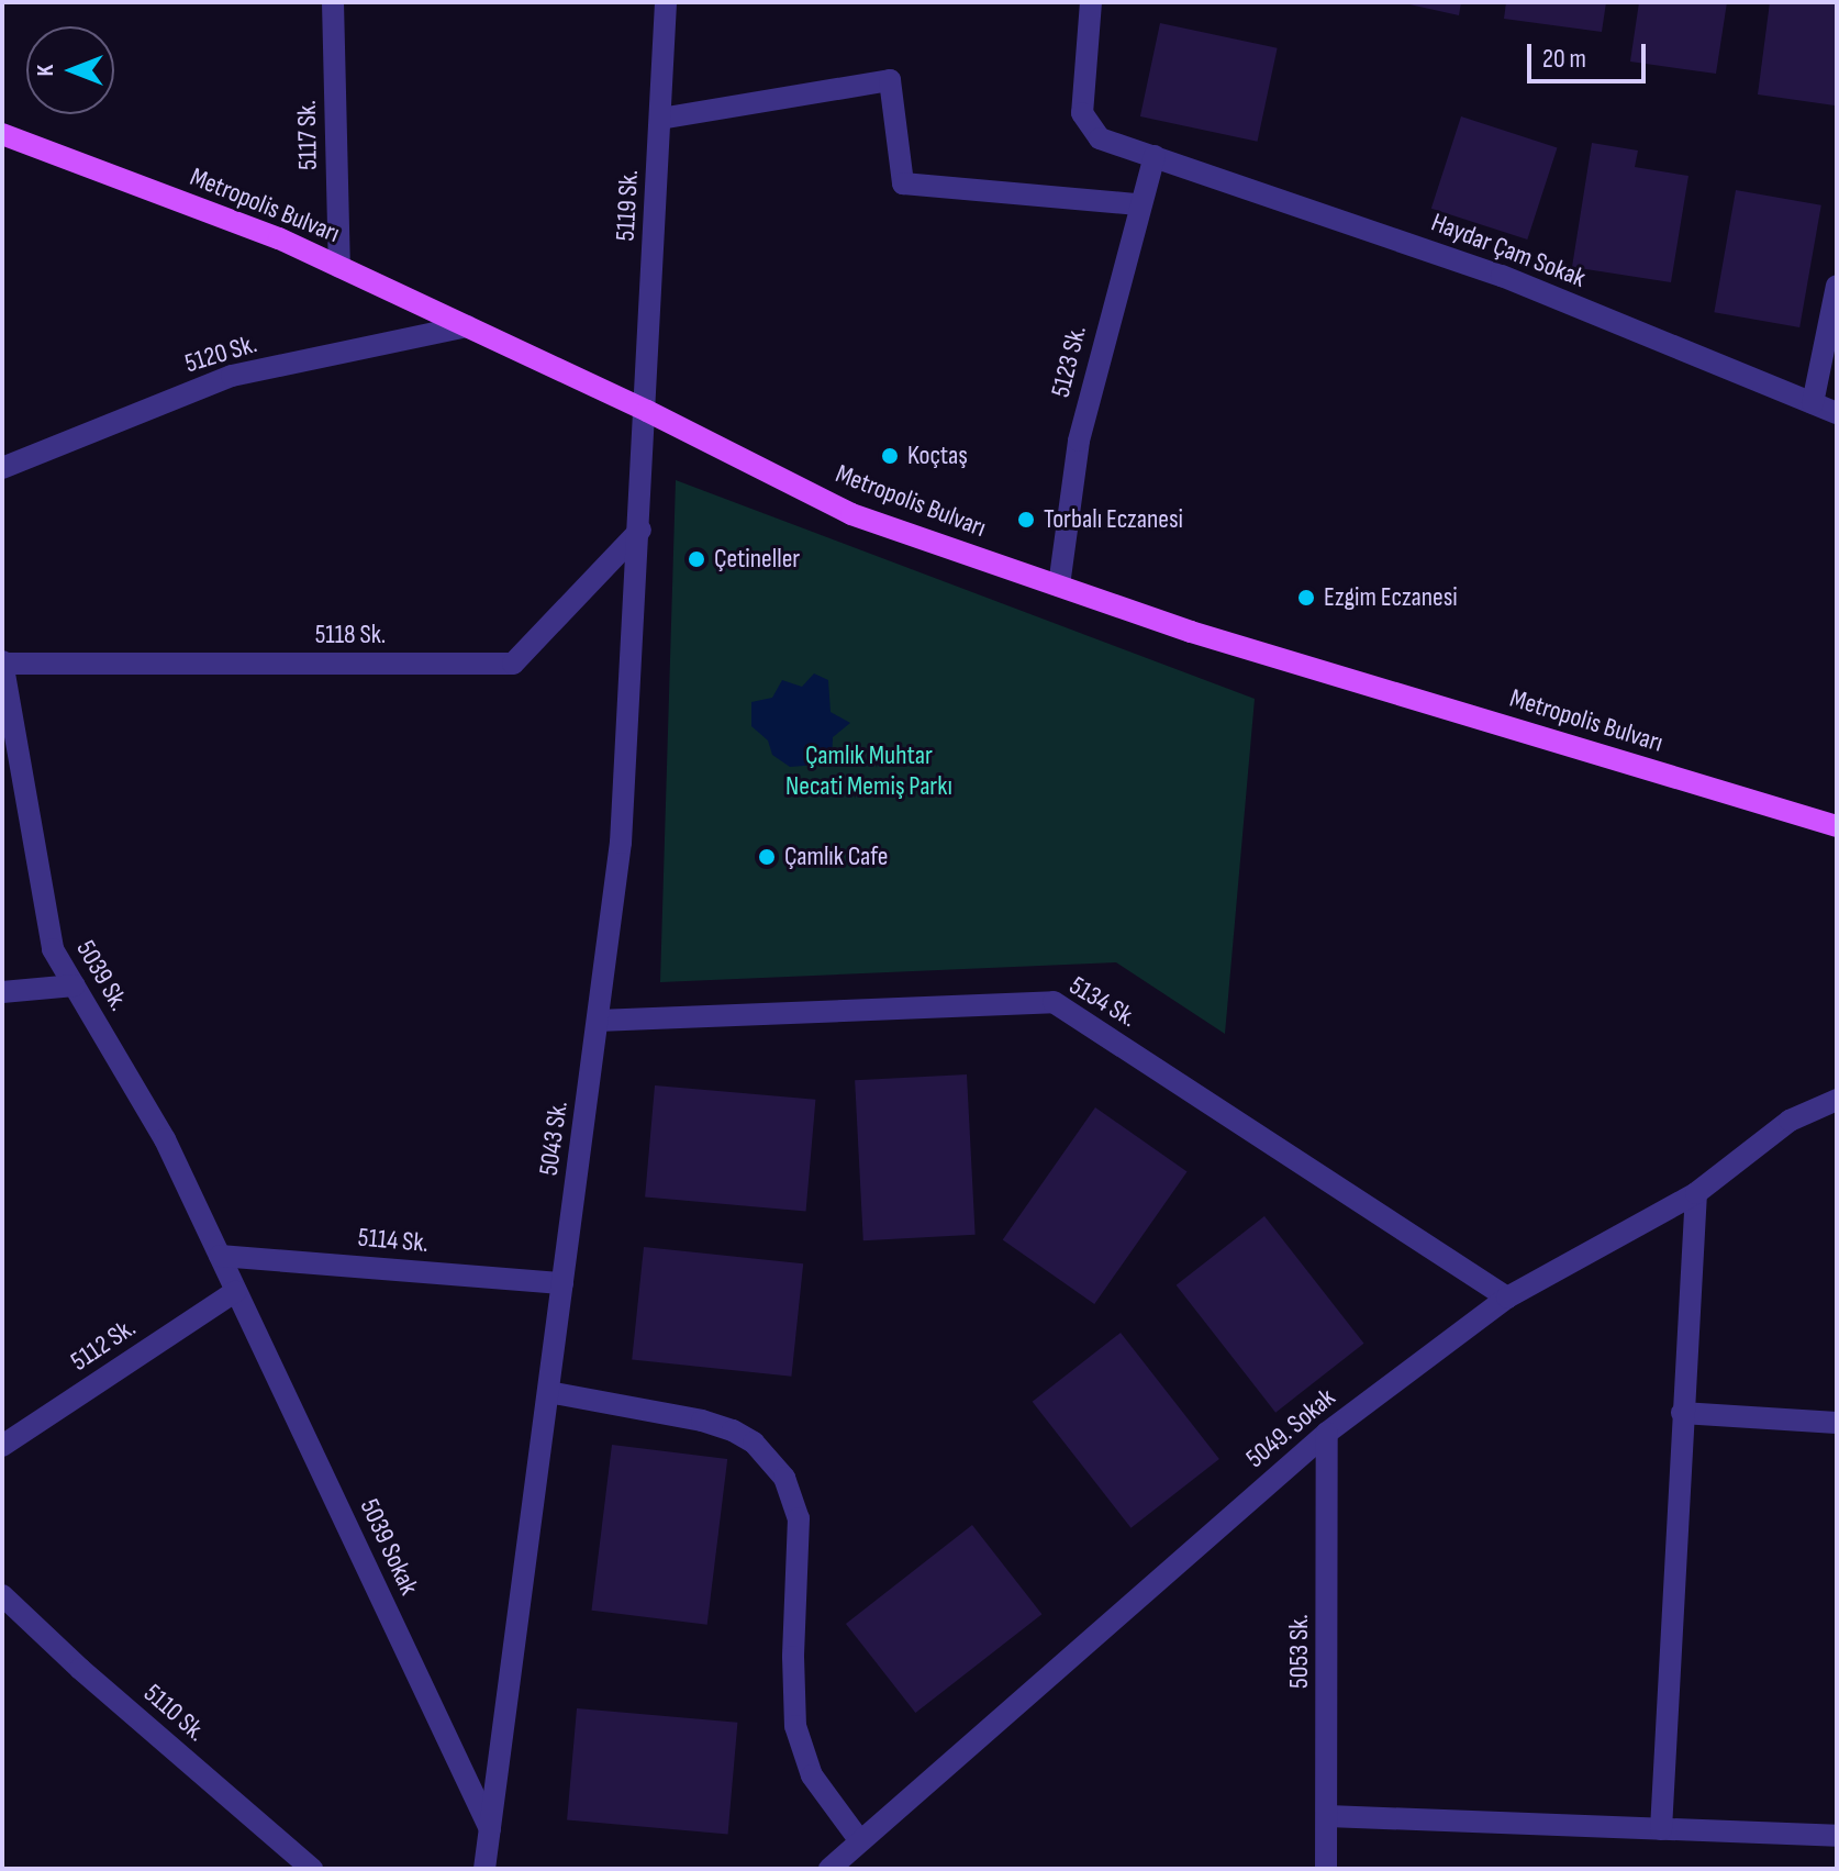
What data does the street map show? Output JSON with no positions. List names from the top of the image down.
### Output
{
  "streets": {
    "main road": ["Metropolis Bulvarı"],
    "street": [
      "5117 Sk.",
      "5119 Sk.",
      "Haydar Çam Sokak",
      "5120 Sk.",
      "5123 Sk.",
      "5118 Sk.",
      "5039 Sk.",
      "5134 Sk.",
      "5043 Sk.",
      "5114 Sk.",
      "5112 Sk.",
      "5049. Sokak",
      "5039 Sokak",
      "5053 Sk.",
      "5110 Sk."
    ]
  },
  "crossings": [
    ["5117 Sk.", "Metropolis Bulvarı"],
    ["Metropolis Bulvarı", "5119 Sk."],
    ["Metropolis Bulvarı", "5120 Sk."],
    ["Metropolis Bulvarı", "5123 Sk."],
    ["Metropolis Bulvarı", "5043 Sk."],
    ["5119 Sk.", "5043 Sk."],
    ["Haydar Çam Sokak", "5123 Sk."],
    ["5118 Sk.", "5039 Sk."],
    ["5118 Sk.", "5043 Sk."],
    ["5039 Sk.", "5114 Sk."],
    ["5039 Sk.", "5112 Sk."],
    ["5039 Sk.", "5039 Sokak"],
    ["5134 Sk.", "5043 Sk."],
    ["5134 Sk.", "5049. Sokak"],
    ["5043 Sk.", "5114 Sk."],
    ["5043 Sk.", "5039 Sokak"],
    ["5112 Sk.", "5039 Sokak"],
    ["5049. Sokak", "5053 Sk."]
  ],
  "parks": ["Çamlık Muhtar Necati Memiş Parkı"],
  "places": [
    "Koçtaş",
    "Torbalı Eczanesi",
    "Çetineller",
    "Ezgim Eczanesi",
    "Çamlık Cafe"
  ],
  "scale_bar": "20 m",
  "north": "left"
}
